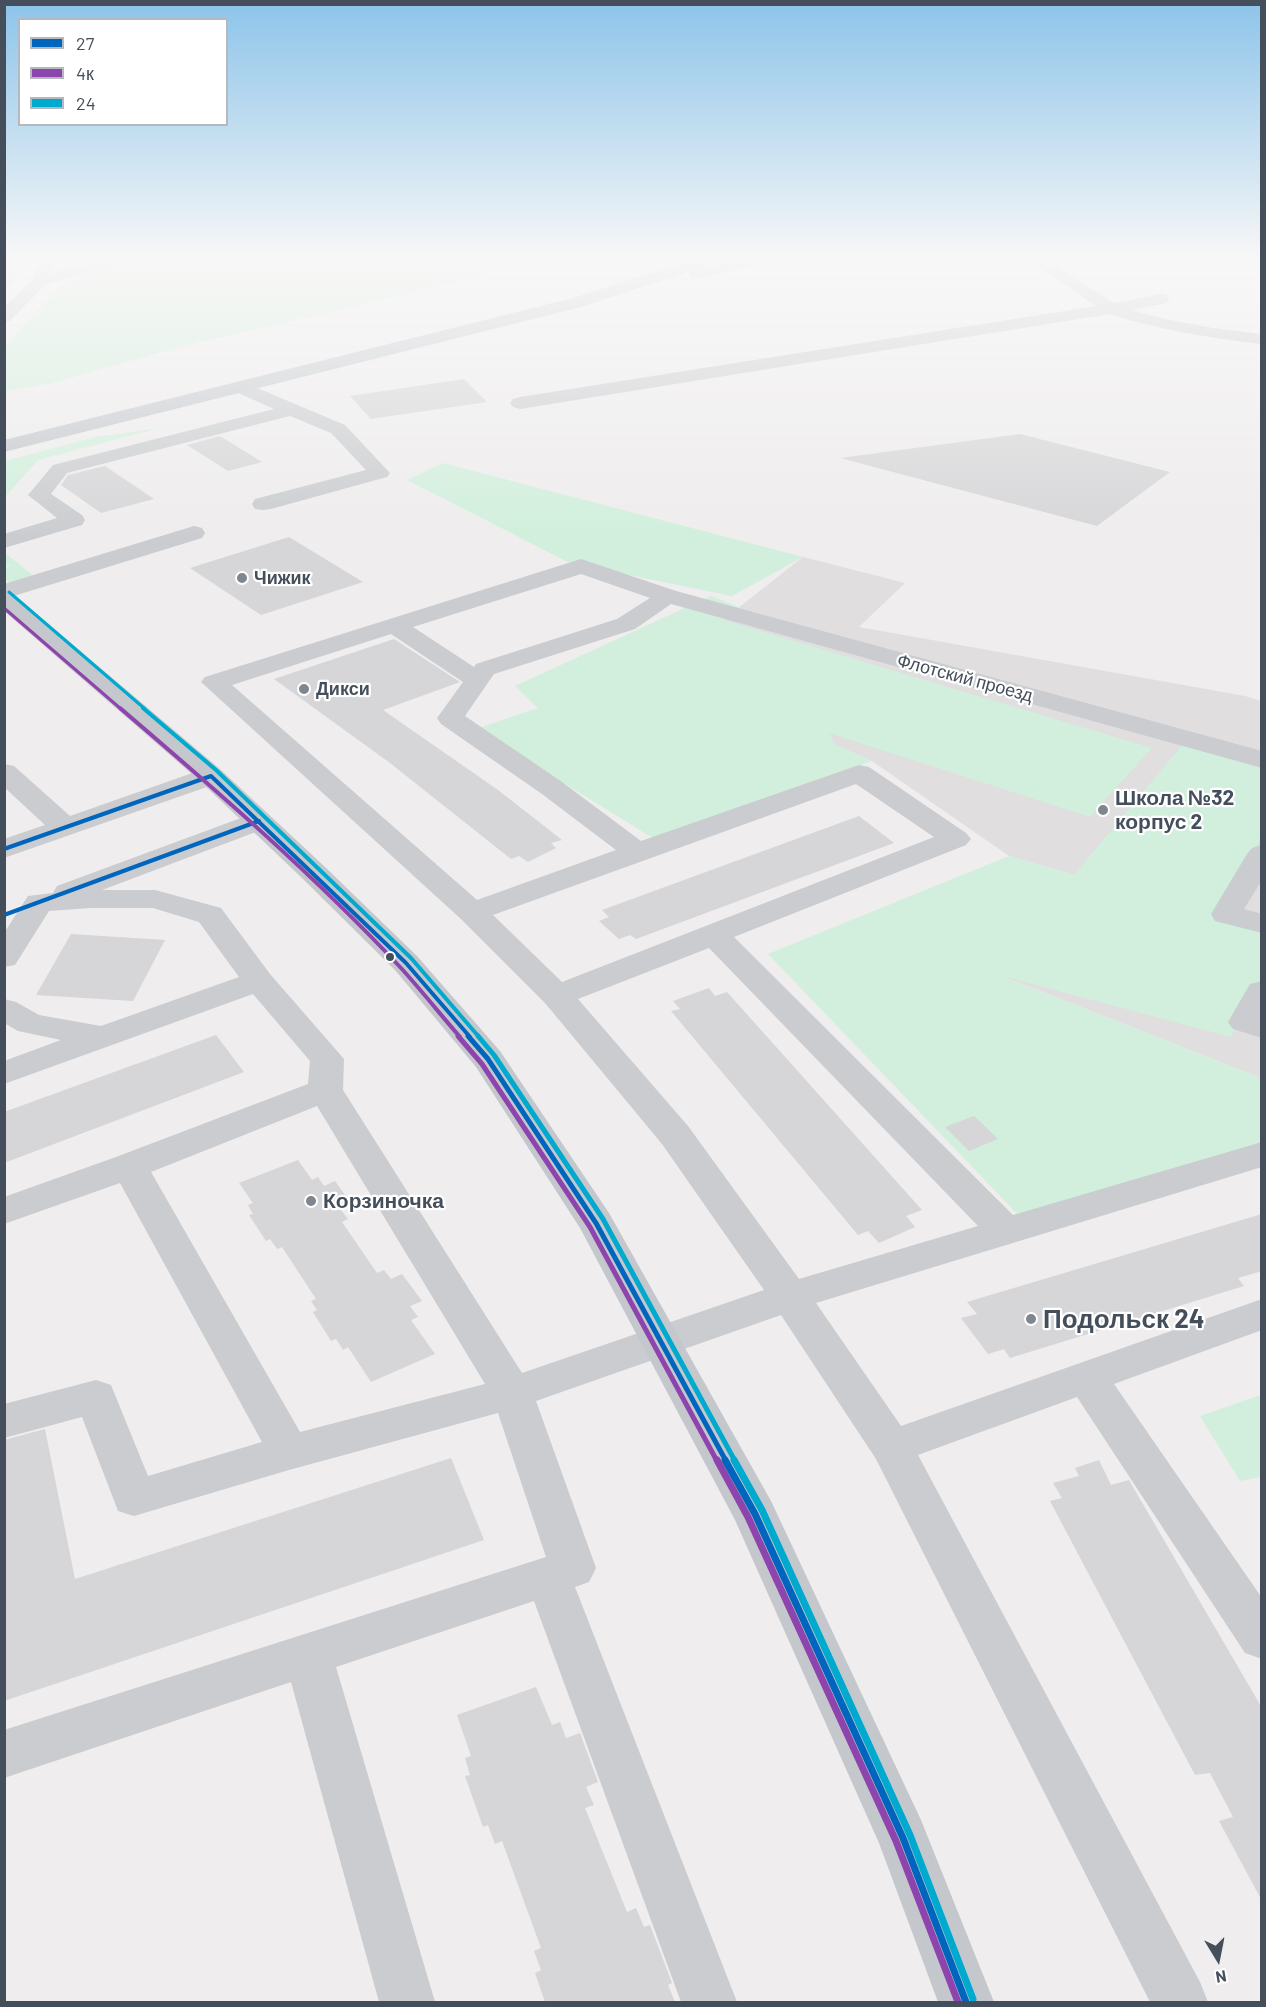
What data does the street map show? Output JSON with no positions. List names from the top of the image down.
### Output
{
  "streets": {
    "street": ["Флотский проезд"]
  },
  "places": [
    "Чижик",
    "Дикси",
    "Школа №32 корпус 2",
    "Корзиночка",
    "Подольск 24"
  ],
  "lines": ["transit line 24", "transit line 4к", "transit line 27"],
  "legend": ["27", "4к", "24"],
  "north": "bottom"
}
